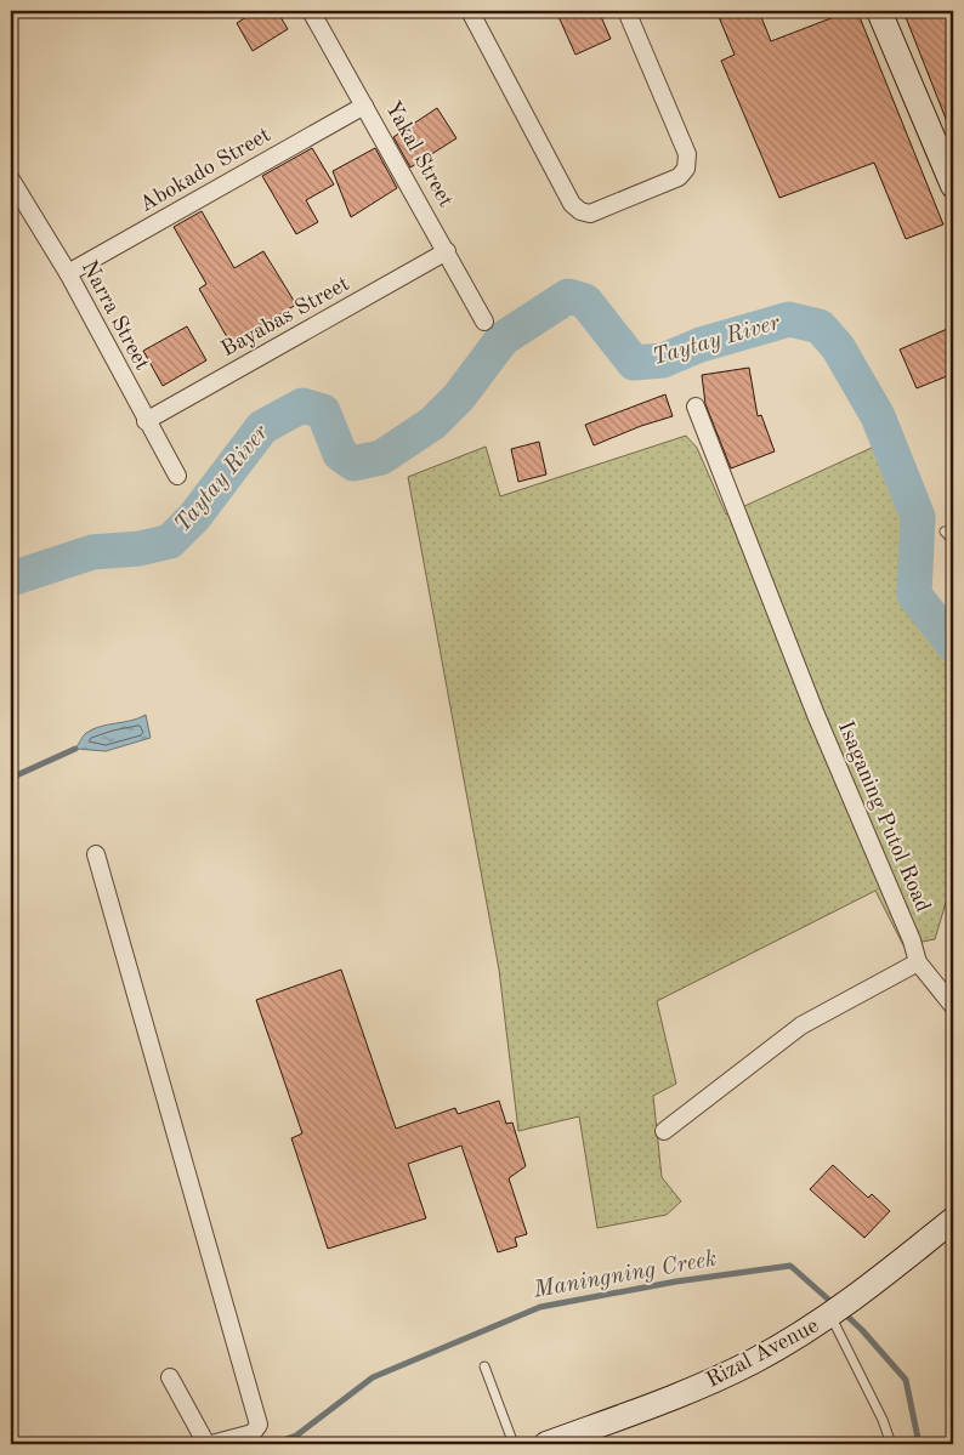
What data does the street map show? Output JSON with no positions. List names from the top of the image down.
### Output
{
  "streets": {
    "main road": ["Rizal Avenue"],
    "street": [
      "Yakal Street",
      "Abokado Street",
      "Narra Street",
      "Bayabas Street",
      "Isaganing Putol Road"
    ]
  },
  "crossings": [
    ["Yakal Street", "Abokado Street"],
    ["Yakal Street", "Bayabas Street"],
    ["Abokado Street", "Narra Street"],
    ["Narra Street", "Bayabas Street"]
  ],
  "water": ["Taytay River", "Maningning Creek"]
}
